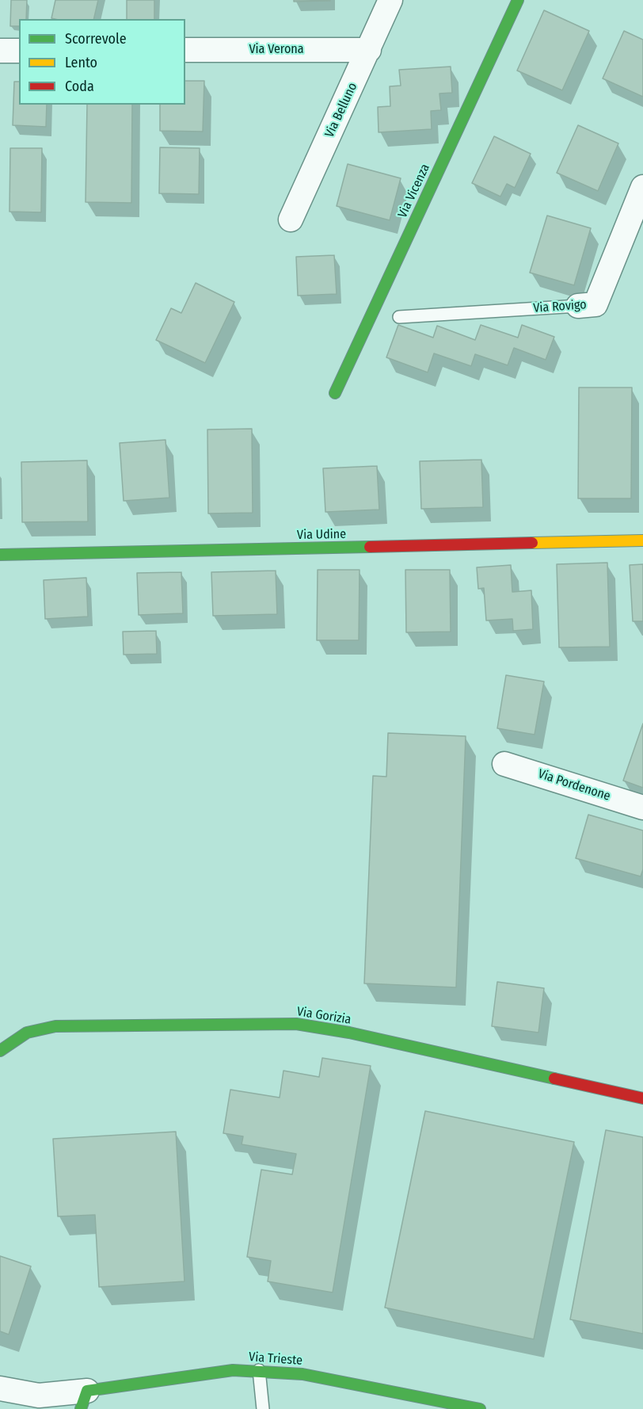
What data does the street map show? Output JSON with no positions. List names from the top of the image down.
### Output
{
  "streets": {
    "street": [
      "Via Verona",
      "Via Belluno",
      "Via Vicenza",
      "Via Rovigo",
      "Via Udine",
      "Via Pordenone",
      "Via Gorizia",
      "Via Trieste"
    ]
  },
  "crossings": [
    ["Via Verona", "Via Belluno"]
  ],
  "legend": ["Scorrevole", "Lento", "Coda"]
}
